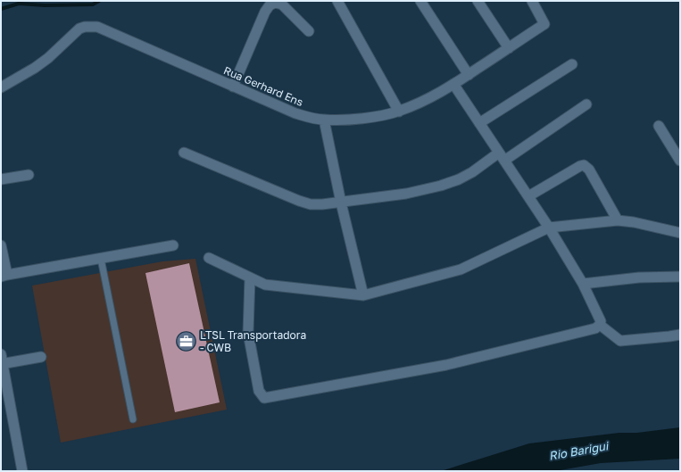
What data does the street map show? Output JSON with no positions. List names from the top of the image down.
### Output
{
  "streets": {
    "street": ["Rua Gerhard Ens"]
  },
  "water": ["Rio Barigui"],
  "places": {
    "office": ["LTSL Transportadora - CWB"]
  }
}
